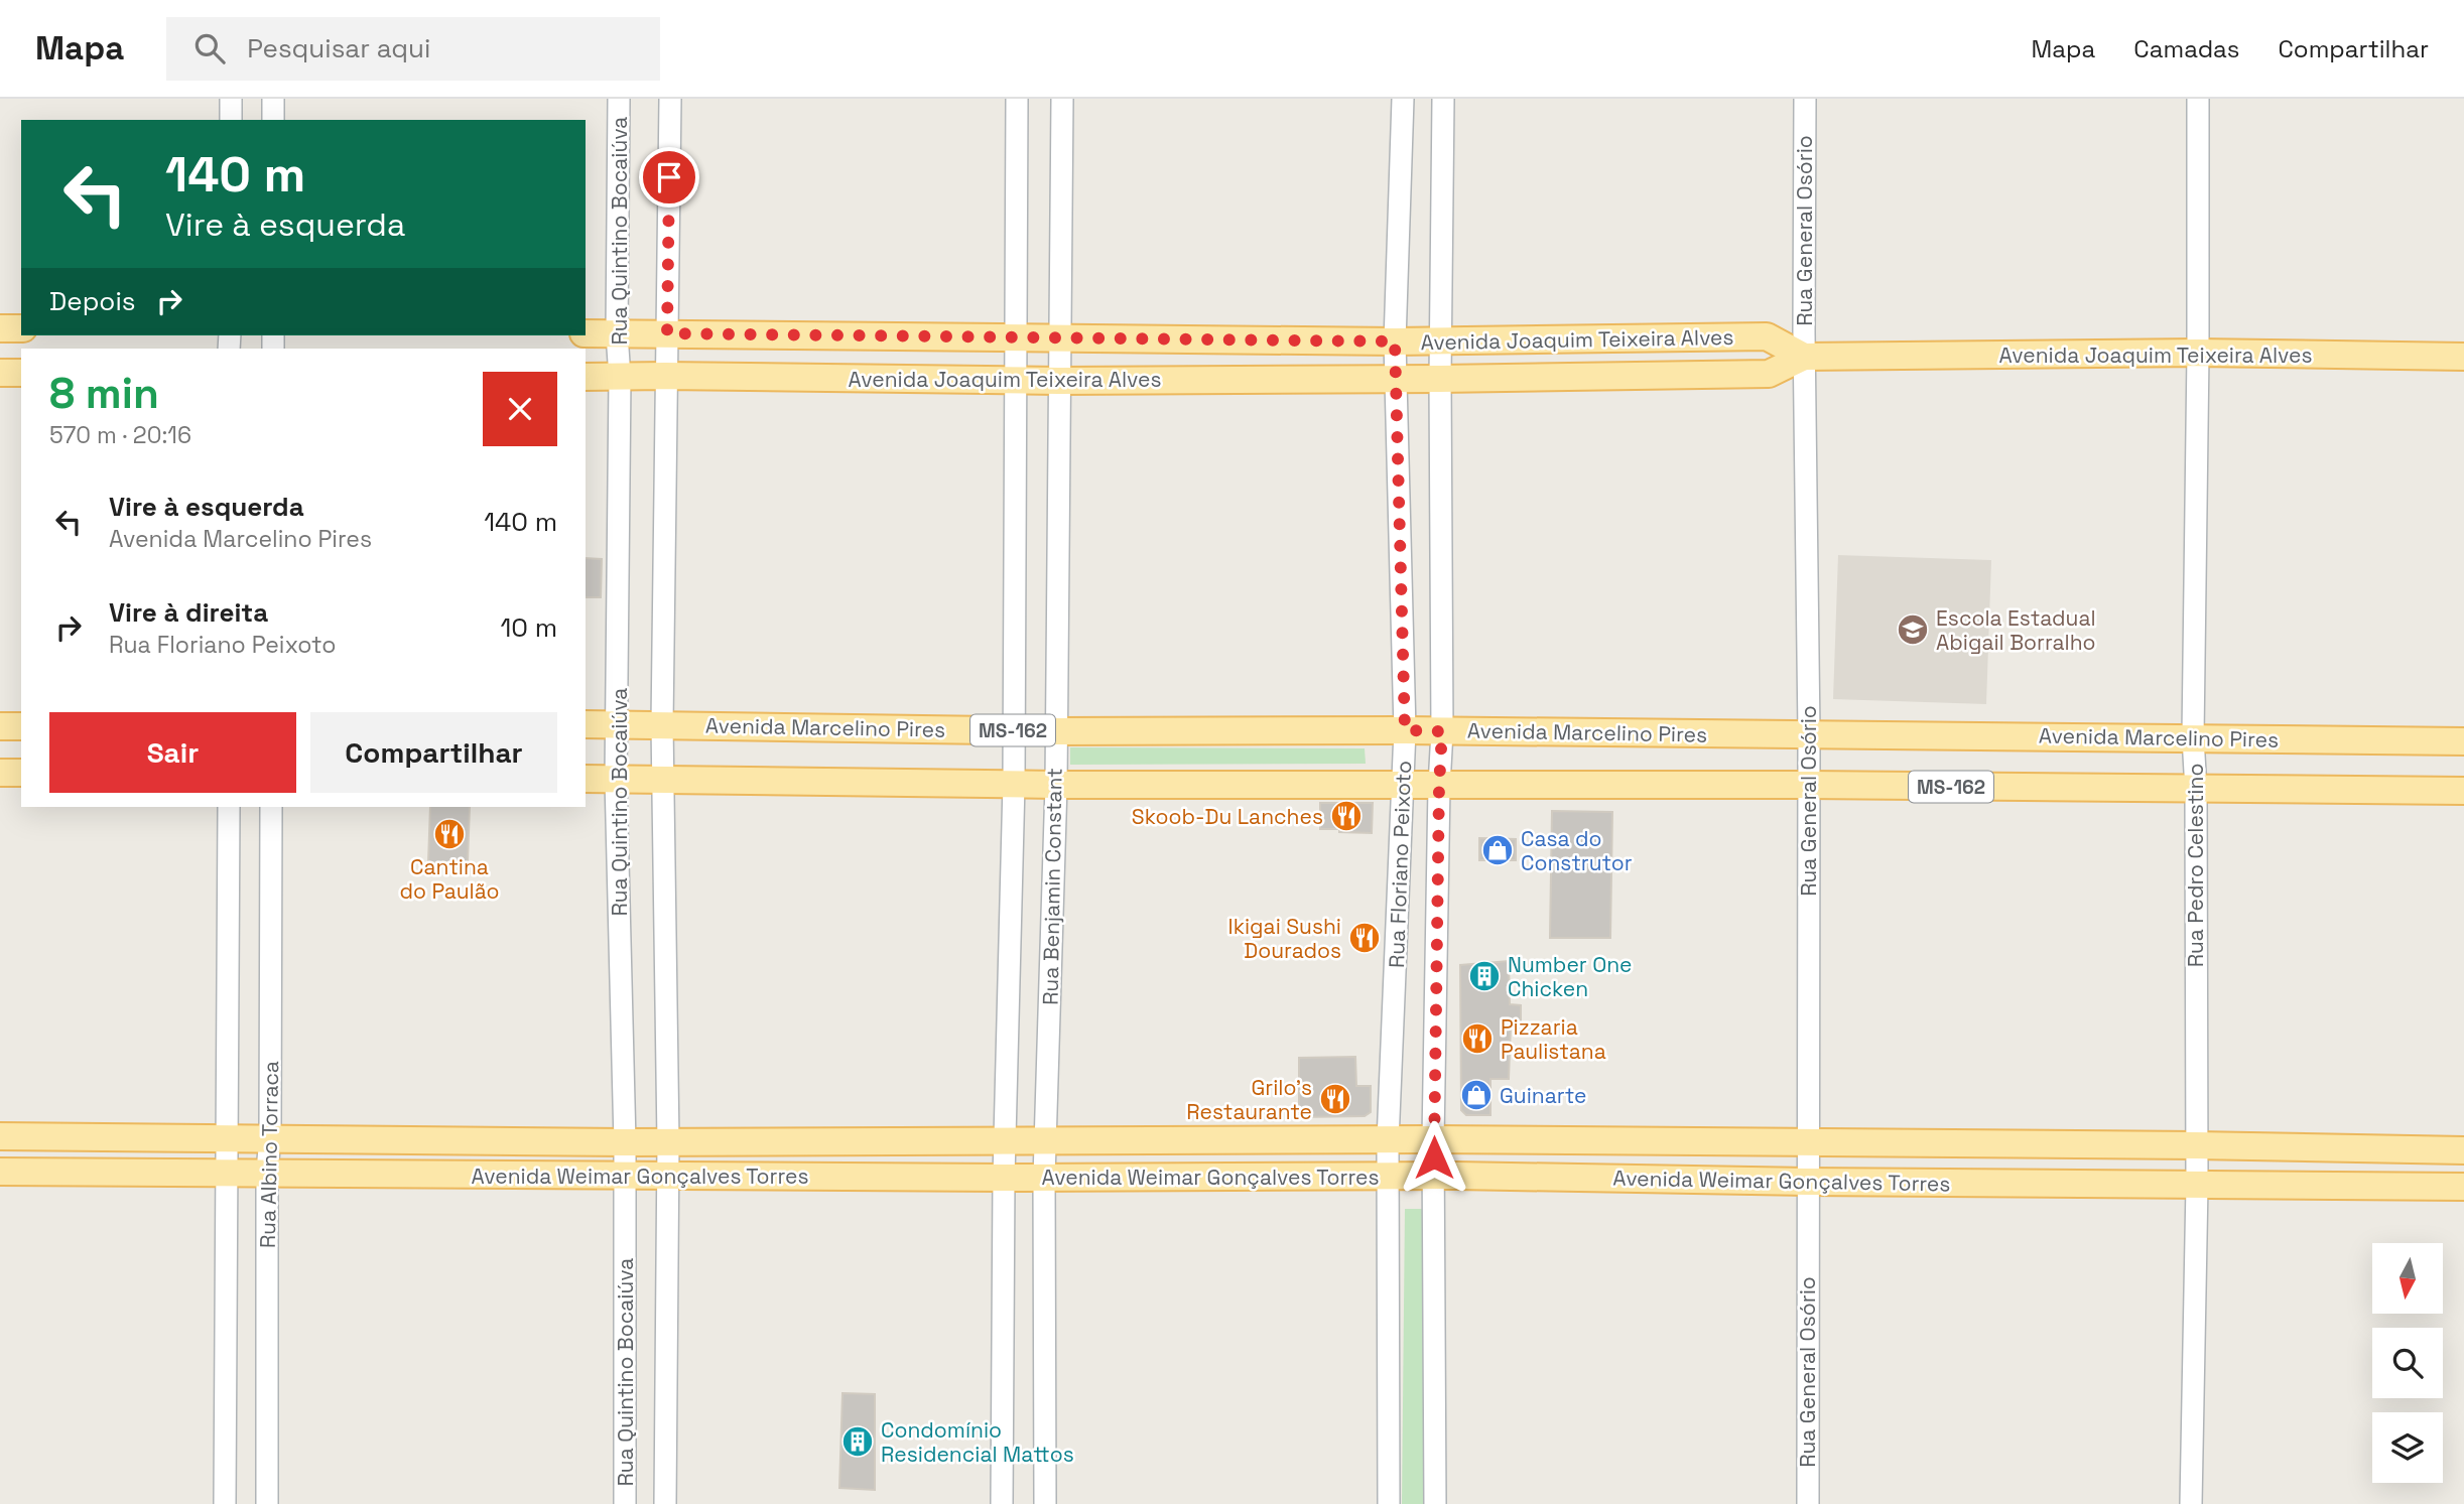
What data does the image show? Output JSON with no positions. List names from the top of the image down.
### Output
{
  "streets": {
    "main road": [
      "Avenida Joaquim Teixeira Alves",
      "Avenida Marcelino Pires",
      "MS-162",
      "Avenida Weimar Gonçalves Torres"
    ],
    "street": [
      "Rua Quintino Bocaiúva",
      "Rua General Osório",
      "Rua Floriano Peixoto",
      "Rua Pedro Celestino",
      "Rua Benjamin Constant",
      "Rua Albino Torraca"
    ]
  },
  "crossings": [
    ["Rua Quintino Bocaiúva", "Avenida Joaquim Teixeira Alves"],
    ["Rua Quintino Bocaiúva", "Avenida Marcelino Pires"],
    ["Rua Quintino Bocaiúva", "MS-162"],
    ["Rua Quintino Bocaiúva", "Avenida Weimar Gonçalves Torres"],
    ["Rua General Osório", "Avenida Joaquim Teixeira Alves"],
    ["Rua General Osório", "Avenida Marcelino Pires"],
    ["Rua General Osório", "MS-162"],
    ["Rua General Osório", "Avenida Weimar Gonçalves Torres"],
    ["Avenida Joaquim Teixeira Alves", "Rua Floriano Peixoto"],
    ["Avenida Joaquim Teixeira Alves", "Rua Pedro Celestino"],
    ["Avenida Joaquim Teixeira Alves", "Rua Benjamin Constant"],
    ["Avenida Marcelino Pires", "Rua Floriano Peixoto"],
    ["Avenida Marcelino Pires", "Rua Pedro Celestino"],
    ["Avenida Marcelino Pires", "Rua Benjamin Constant"],
    ["MS-162", "Rua Floriano Peixoto"],
    ["MS-162", "Rua Pedro Celestino"],
    ["MS-162", "Rua Benjamin Constant"],
    ["Rua Floriano Peixoto", "Avenida Weimar Gonçalves Torres"],
    ["Rua Pedro Celestino", "Avenida Weimar Gonçalves Torres"],
    ["Rua Benjamin Constant", "Avenida Weimar Gonçalves Torres"],
    ["Rua Albino Torraca", "Avenida Weimar Gonçalves Torres"]
  ],
  "places": {
    "school or university": ["Escola Estadual Abigail Borralho"],
    "restaurant": [
      "Skoob-Du Lanches",
      "Cantina do Paulão",
      "Ikigai Sushi Dourados",
      "Pizzaria Paulistana",
      "Grilo's Restaurante"
    ],
    "shop": ["Casa do Construtor", "Guinarte"],
    "building": ["Number One Chicken", "Condomínio Residencial Mattos"]
  },
  "north": "bottom",
  "page": {
    "header": "Mapa",
    "search": "Pesquisar aqui",
    "nav": ["Mapa", "Camadas", "Compartilhar"],
    "turn": ["140 m", "Vire à esquerda"],
    "then": "Depois",
    "heading": ["8 min", "570 m · 20:16"],
    "list": [
      {
        "name": "Vire à esquerda",
        "note": "Avenida Marcelino Pires",
        "value": "140 m"
      },
      {
        "name": "Vire à direita",
        "note": "Rua Floriano Peixoto",
        "value": "10 m"
      }
    ],
    "buttons": ["Sair", "Compartilhar"]
  }
}
